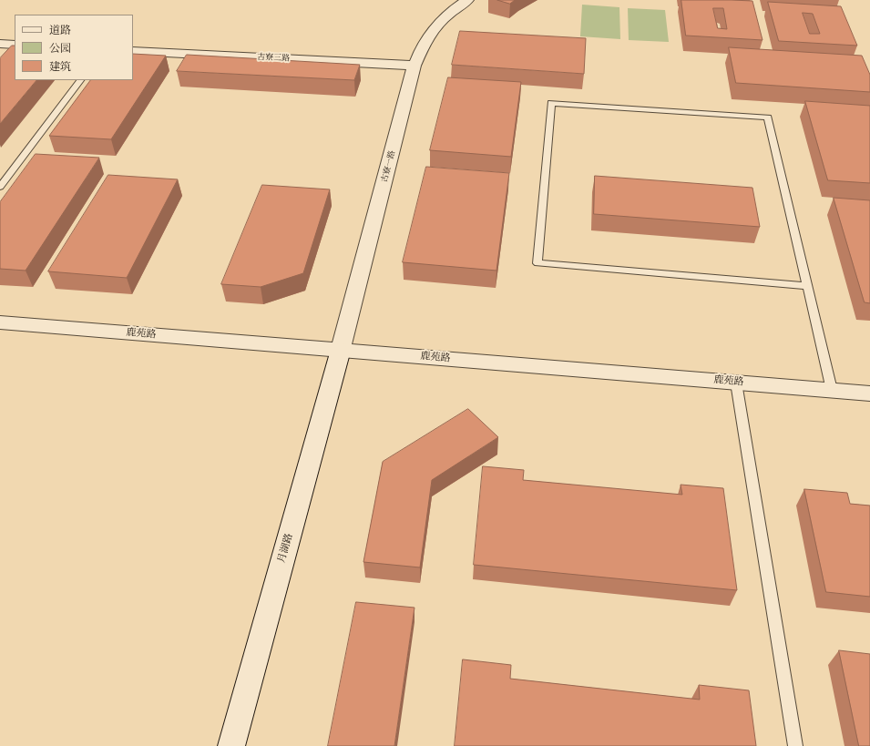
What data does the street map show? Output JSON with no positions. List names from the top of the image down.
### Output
{
  "streets": {
    "street": [
      "古寮三路",
      "古寮一路",
      "鹿苑路",
      "月湖路"
    ]
  },
  "crossings": [
    ["古寮三路", "古寮一路"],
    ["古寮一路", "鹿苑路"],
    ["古寮一路", "月湖路"],
    ["鹿苑路", "月湖路"]
  ],
  "legend": ["道路", "公园", "建筑"]
}
